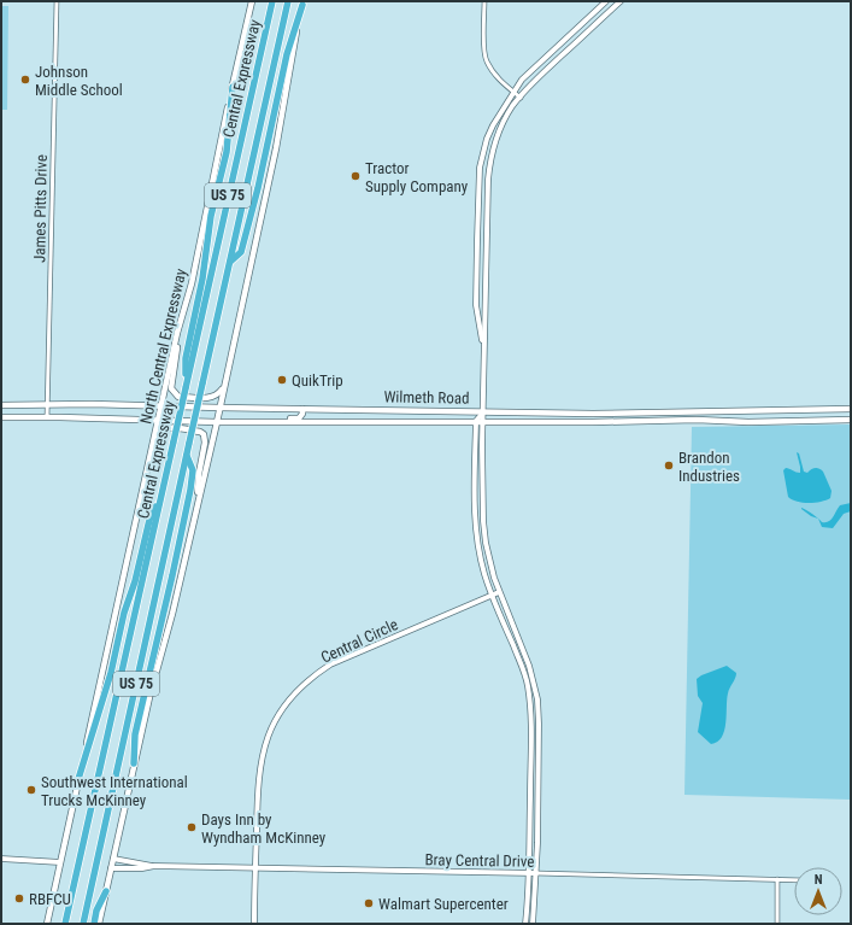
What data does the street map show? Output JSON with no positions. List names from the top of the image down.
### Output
{
  "streets": {
    "highway": ["Central Expressway", "US 75"],
    "main road": ["North Central Expressway", "Wilmeth Road"],
    "street": ["James Pitts Drive", "Central Circle", "Bray Central Drive"]
  },
  "crossings": [
    ["James Pitts Drive", "Wilmeth Road"],
    ["North Central Expressway", "Wilmeth Road"],
    ["Central Circle", "Bray Central Drive"]
  ],
  "places": [
    "Johnson Middle School",
    "Tractor Supply Company",
    "QuikTrip",
    "Brandon Industries",
    "Southwest International Trucks McKinney",
    "Days Inn by Wyndham McKinney",
    "RBFCU",
    "Walmart Supercenter"
  ],
  "north": "top"
}
